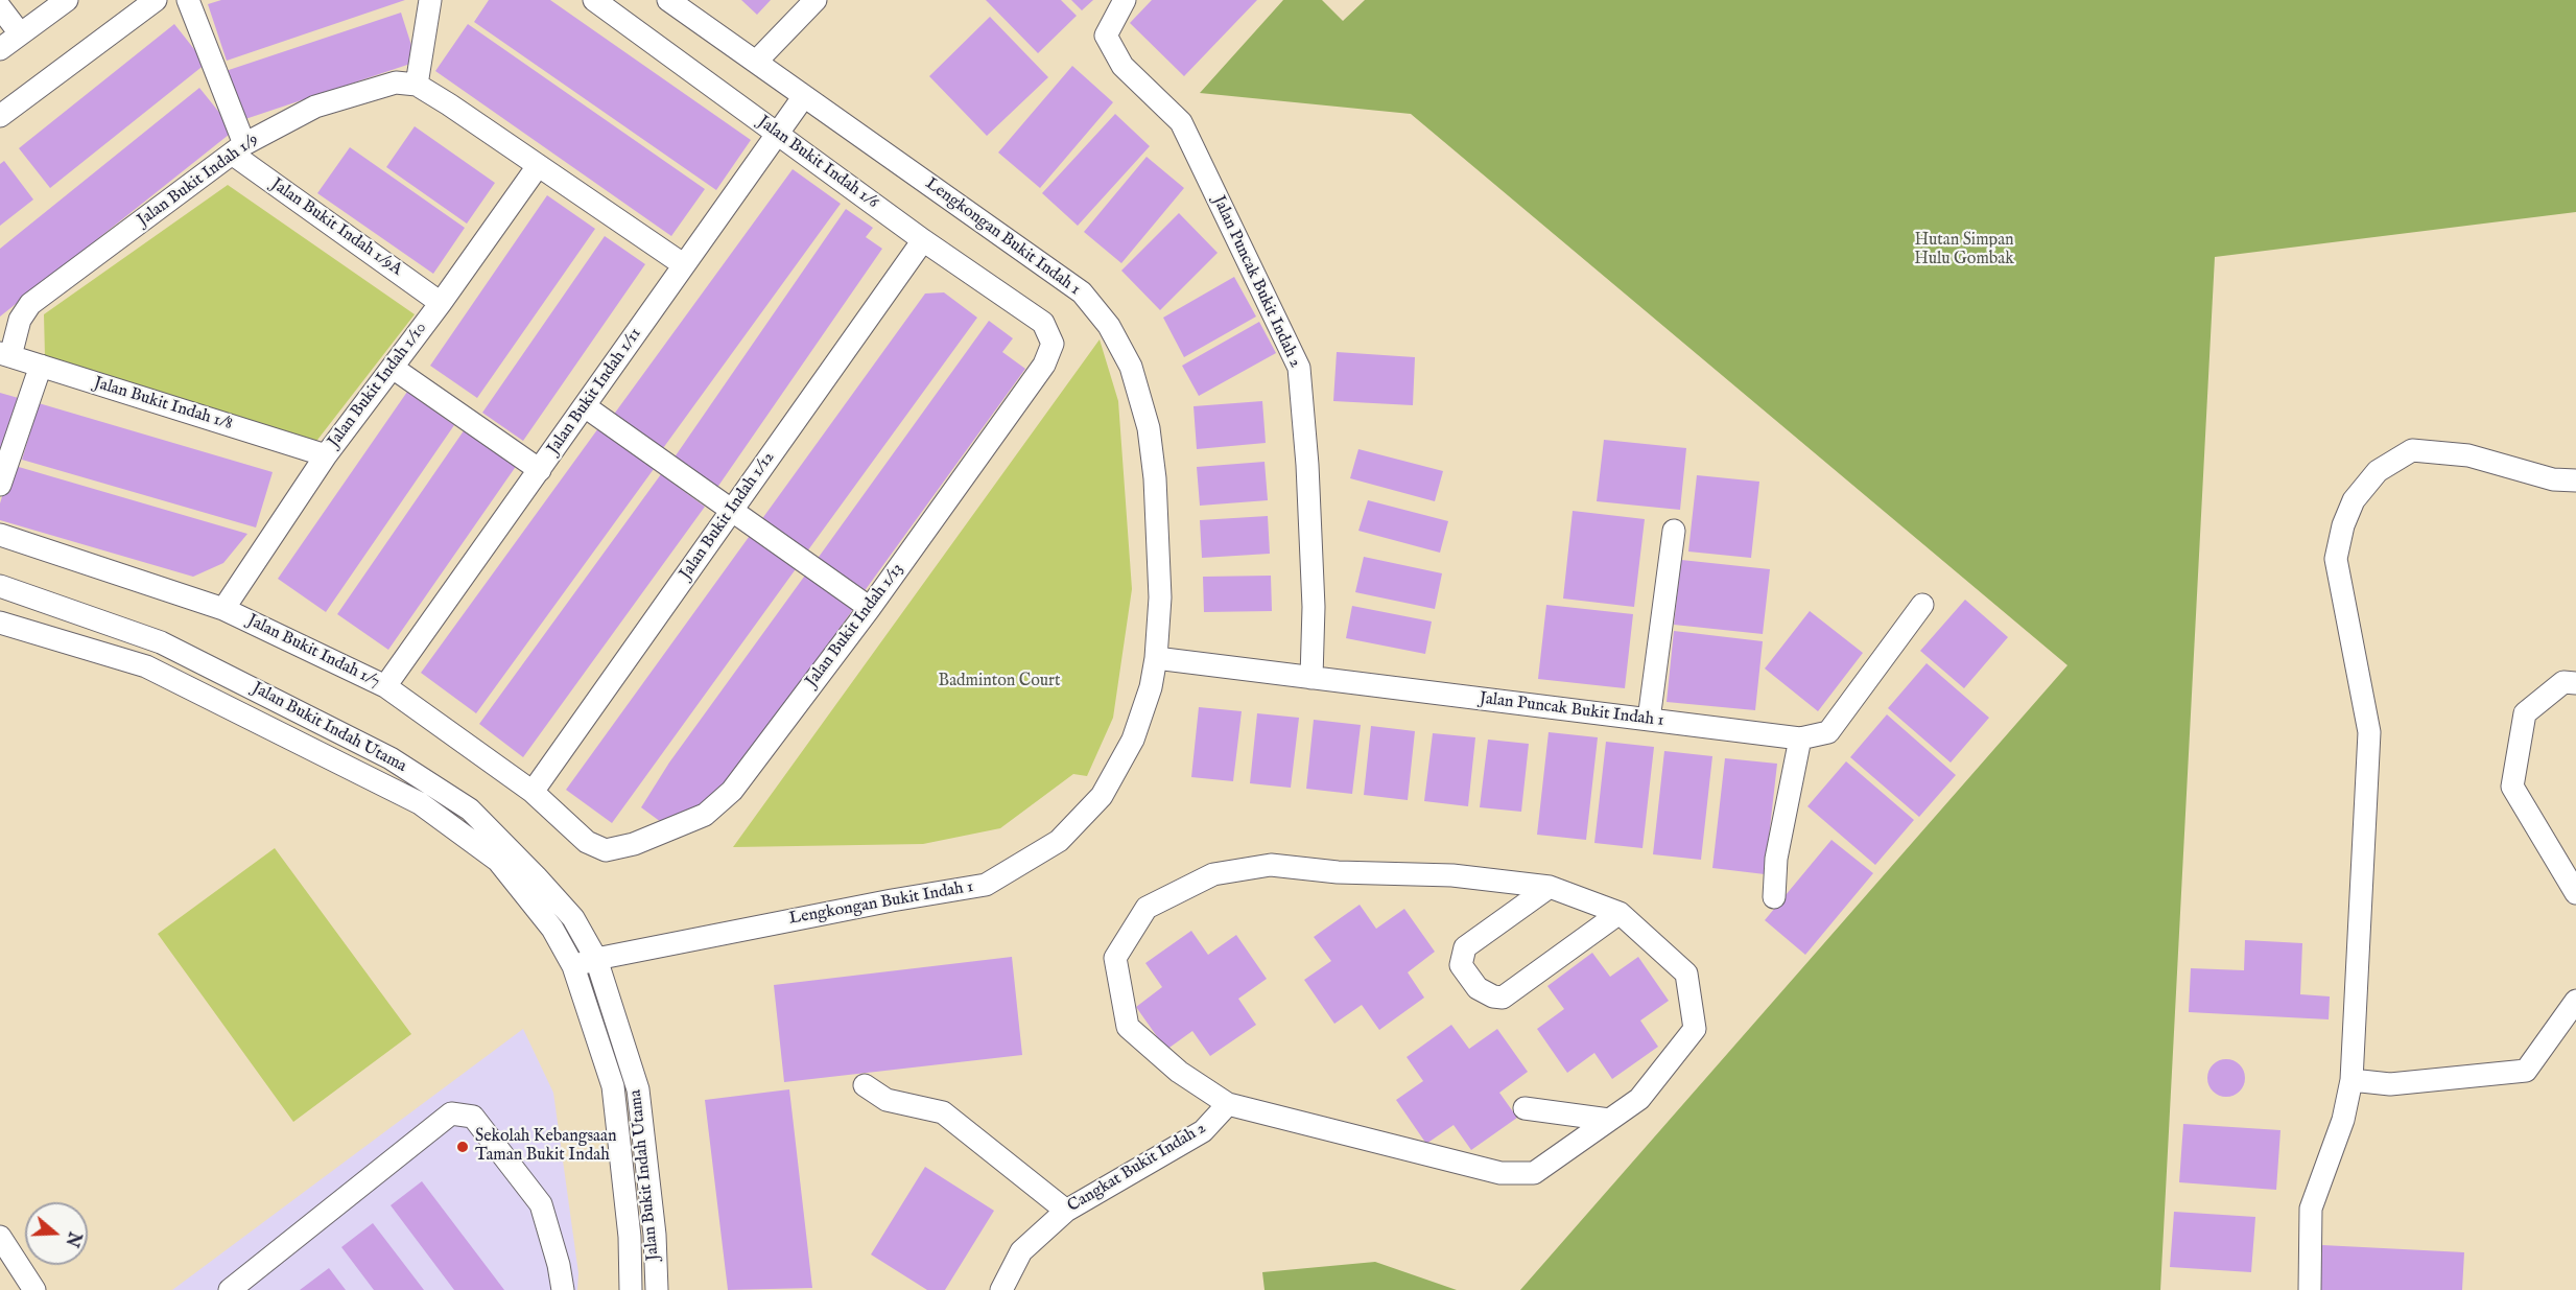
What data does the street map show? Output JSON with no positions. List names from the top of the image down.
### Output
{
  "streets": {
    "street": [
      "Jalan Bukit Indah 1/6",
      "Jalan Bukit Indah 1/9",
      "Jalan Bukit Indah 1/9A",
      "Lengkongan Bukit Indah 1",
      "Jalan Puncak Bukit Indah 2",
      "Jalan Bukit Indah 1/10",
      "Jalan Bukit Indah 1/11",
      "Jalan Bukit Indah 1/8",
      "Jalan Bukit Indah 1/12",
      "Jalan Bukit Indah 1/13",
      "Jalan Bukit Indah 1/7",
      "Jalan Puncak Bukit Indah 1",
      "Jalan Bukit Indah Utama",
      "Cangkat Bukit Indah 2"
    ]
  },
  "crossings": [
    ["Jalan Bukit Indah 1/6", "Jalan Bukit Indah 1/11"],
    ["Jalan Bukit Indah 1/6", "Jalan Bukit Indah 1/12"],
    ["Jalan Bukit Indah 1/6", "Jalan Bukit Indah 1/13"],
    ["Jalan Bukit Indah 1/9", "Jalan Bukit Indah 1/9A"],
    ["Jalan Bukit Indah 1/9", "Jalan Bukit Indah 1/8"],
    ["Jalan Bukit Indah 1/9A", "Jalan Bukit Indah 1/10"],
    ["Lengkongan Bukit Indah 1", "Jalan Bukit Indah 1/11"],
    ["Lengkongan Bukit Indah 1", "Jalan Puncak Bukit Indah 1"],
    ["Lengkongan Bukit Indah 1", "Jalan Bukit Indah Utama"],
    ["Jalan Puncak Bukit Indah 2", "Jalan Puncak Bukit Indah 1"],
    ["Jalan Bukit Indah 1/10", "Jalan Bukit Indah 1/8"],
    ["Jalan Bukit Indah 1/10", "Jalan Bukit Indah 1/7"],
    ["Jalan Bukit Indah 1/11", "Jalan Bukit Indah 1/7"],
    ["Jalan Bukit Indah 1/12", "Jalan Bukit Indah 1/7"],
    ["Jalan Bukit Indah 1/13", "Jalan Bukit Indah 1/7"]
  ],
  "parks": ["Hutan Simpan Hulu Gombak", "Badminton Court"],
  "places": ["Sekolah Kebangsaan Taman Bukit Indah"],
  "north": "right"
}
